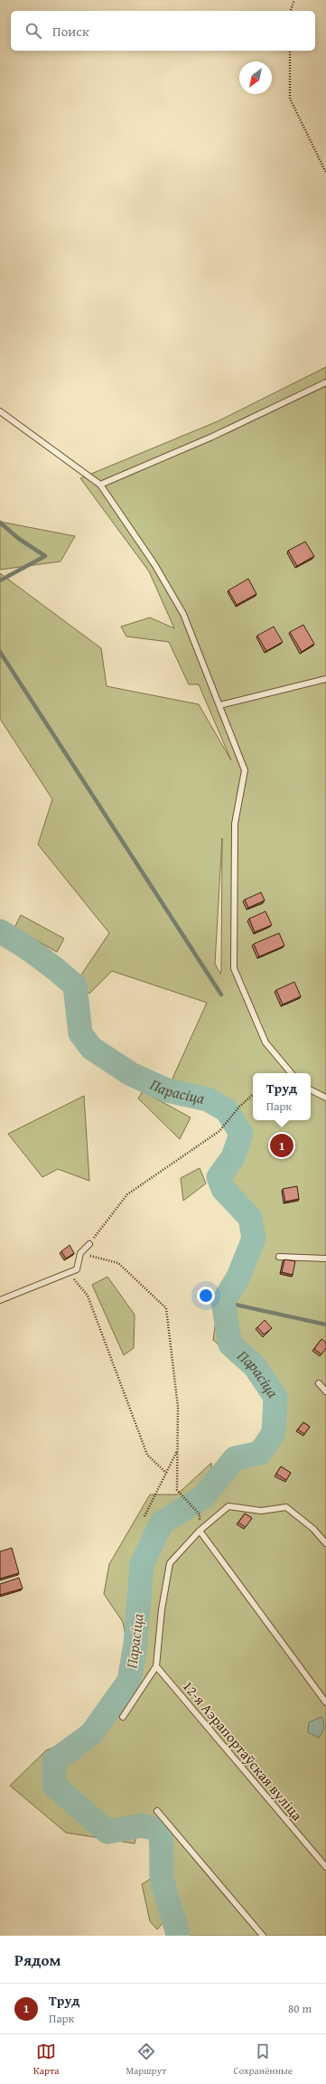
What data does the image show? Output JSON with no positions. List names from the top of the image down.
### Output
{
  "streets": {
    "lane": ["12-я Аэрапортаўская вуліца"]
  },
  "water": ["Парасіца"],
  "north": "bottom left",
  "page": {
    "search": "Поиск",
    "popup": ["Труд", "Парк"],
    "pins": "1",
    "heading": "Рядом",
    "list": [
      {
        "mark": "1",
        "name": "Труд",
        "note": "Парк",
        "value": "80 m"
      }
    ],
    "nav": ["Карта", "Маршрут", "Сохранённые"]
  }
}
